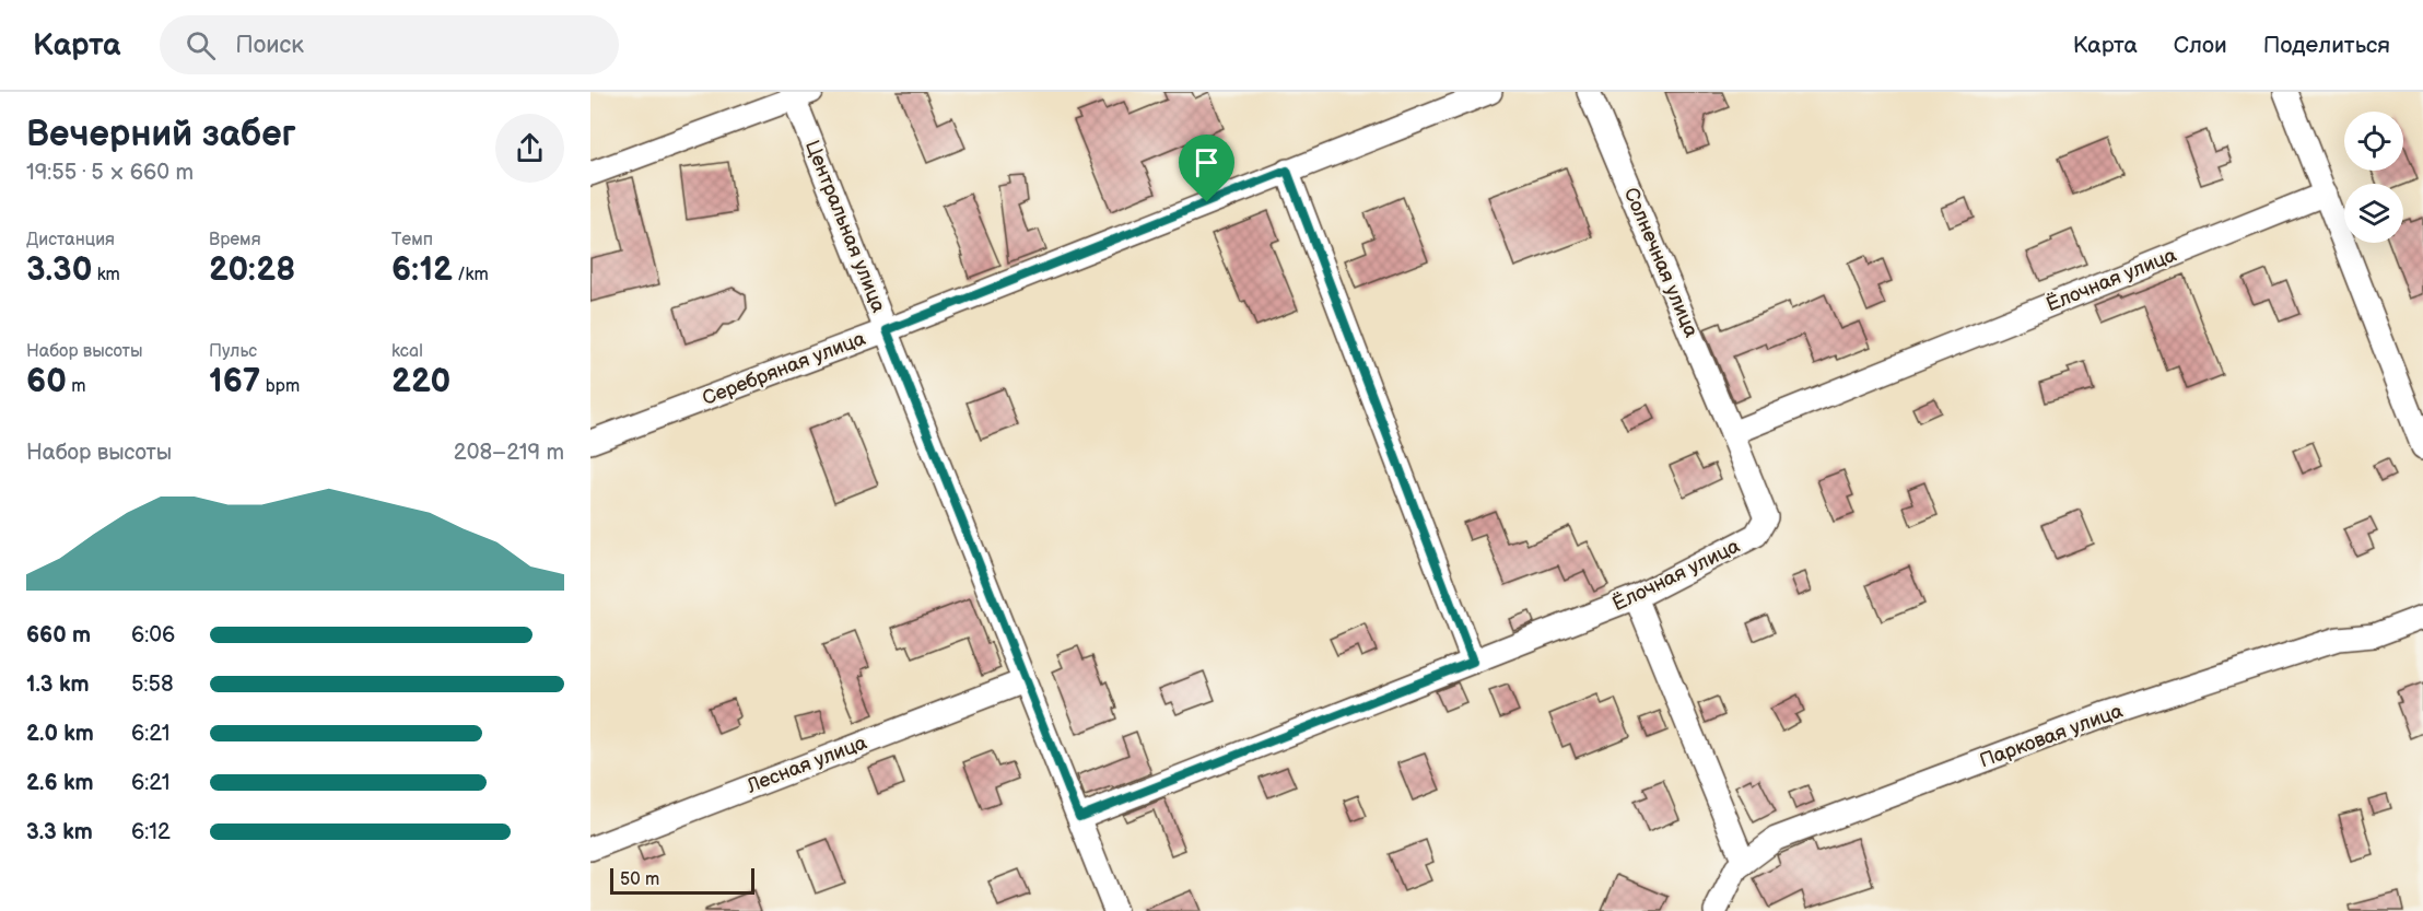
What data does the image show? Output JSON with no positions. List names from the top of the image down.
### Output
{
  "streets": {
    "street": [
      "Центральная улица",
      "Солнечная улица",
      "Ёлочная улица",
      "Серебряная улица",
      "Парковая улица",
      "Лесная улица"
    ]
  },
  "crossings": [
    ["Центральная улица", "Ёлочная улица"],
    ["Центральная улица", "Серебряная улица"],
    ["Центральная улица", "Лесная улица"],
    ["Солнечная улица", "Ёлочная улица"]
  ],
  "scale_bar": "50 m",
  "page": {
    "header": "Карта",
    "search": "Поиск",
    "nav": ["Карта", "Слои", "Поделиться"],
    "heading": ["Вечерний забег", "19:55 · 5 × 660 m"],
    "stats": [
      ["Дистанция", "3.30 km"],
      ["Время", "20:28"],
      ["Темп", "6:12 /km"],
      ["Набор высоты", "60 m"],
      ["Пульс", "167 bpm"],
      ["kcal", "220"]
    ],
    "chart": ["Набор высоты", "208–219 m"],
    "list": [
      {
        "name": "660 m",
        "note": "6:06"
      },
      {
        "name": "1.3 km",
        "note": "5:58"
      },
      {
        "name": "2.0 km",
        "note": "6:21"
      },
      {
        "name": "2.6 km",
        "note": "6:21"
      },
      {
        "name": "3.3 km",
        "note": "6:12"
      }
    ],
    "scale": "50 m"
  }
}
